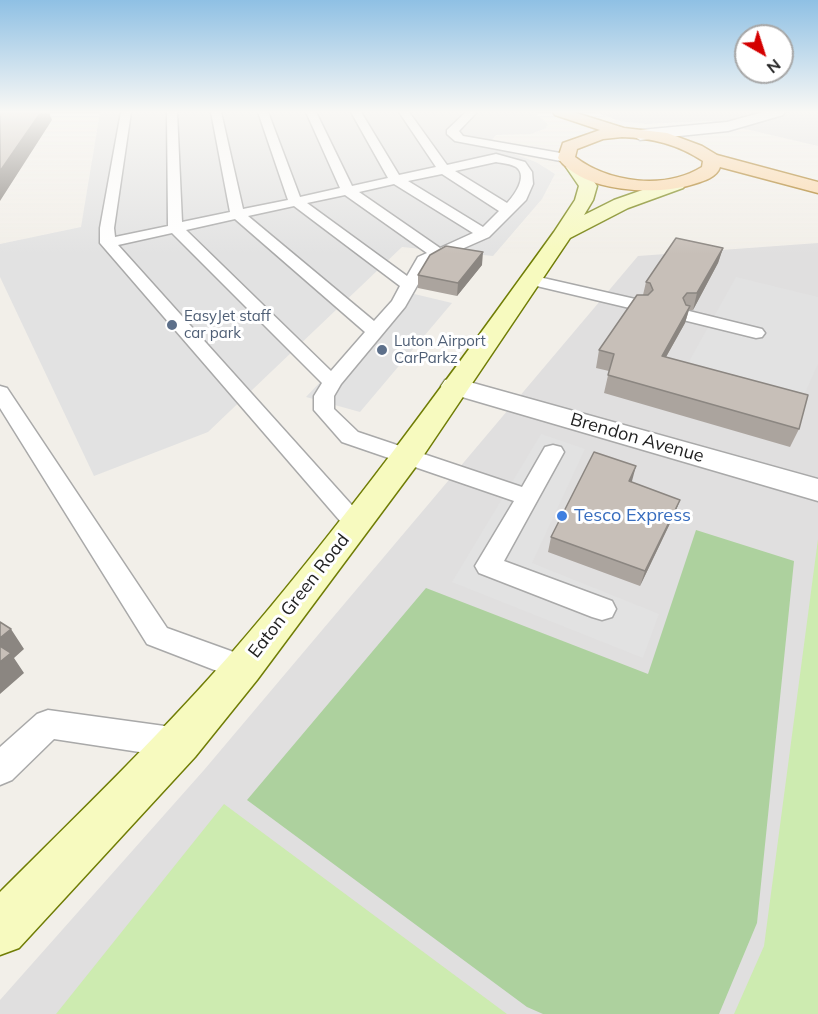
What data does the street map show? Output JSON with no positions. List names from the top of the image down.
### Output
{
  "streets": {
    "street": ["Brendon Avenue", "Eaton Green Road"]
  },
  "crossings": [
    ["Brendon Avenue", "Eaton Green Road"]
  ],
  "places": ["EasyJet staff car park", "Luton Airport CarParkz", "Tesco Express"],
  "north": "bottom right"
}
